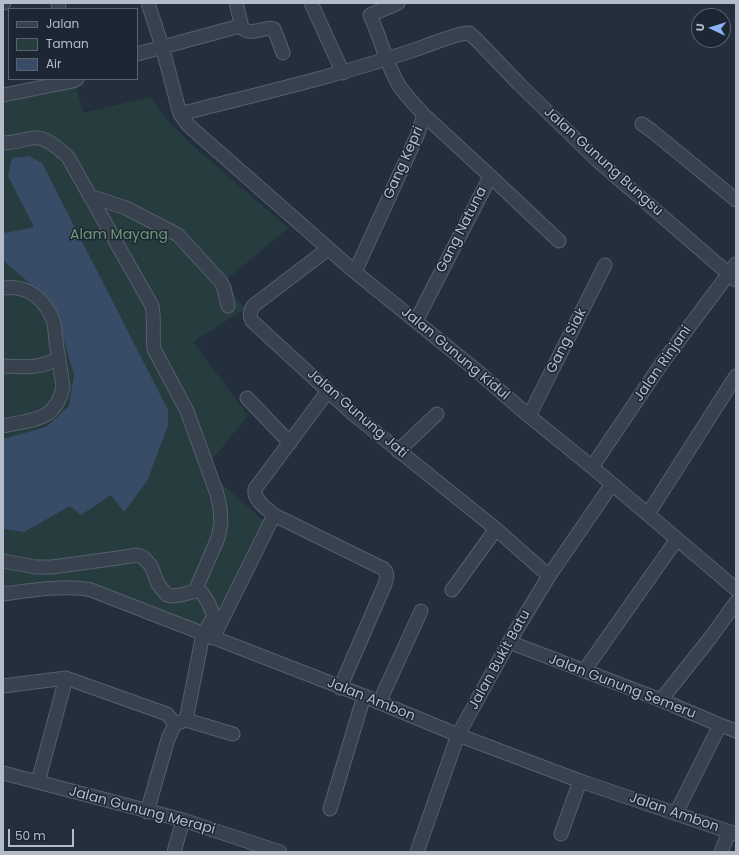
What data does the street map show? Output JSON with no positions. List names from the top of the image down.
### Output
{
  "streets": {
    "street": [
      "Jalan Gunung Bungsu",
      "Gang Kepri",
      "Gang Natuna",
      "Gang Siak",
      "Jalan Gunung Kidul",
      "Jalan Rinjani",
      "Jalan Gunung Jati",
      "Jalan Bukit Batu",
      "Jalan Gunung Semeru",
      "Jalan Ambon",
      "Jalan Gunung Merapi"
    ]
  },
  "crossings": [
    ["Jalan Gunung Bungsu", "Gang Kepri"],
    ["Jalan Gunung Bungsu", "Jalan Rinjani"],
    ["Gang Kepri", "Gang Natuna"],
    ["Gang Kepri", "Jalan Gunung Kidul"],
    ["Gang Natuna", "Jalan Gunung Kidul"],
    ["Gang Siak", "Jalan Gunung Kidul"],
    ["Jalan Gunung Kidul", "Jalan Rinjani"],
    ["Jalan Gunung Kidul", "Jalan Gunung Jati"],
    ["Jalan Gunung Kidul", "Jalan Bukit Batu"],
    ["Jalan Gunung Jati", "Jalan Bukit Batu"],
    ["Jalan Bukit Batu", "Jalan Gunung Semeru"],
    ["Jalan Bukit Batu", "Jalan Ambon"]
  ],
  "parks": ["Alam Mayang"],
  "legend": ["Jalan", "Taman", "Air"],
  "scale_bar": "50 m",
  "north": "left"
}
